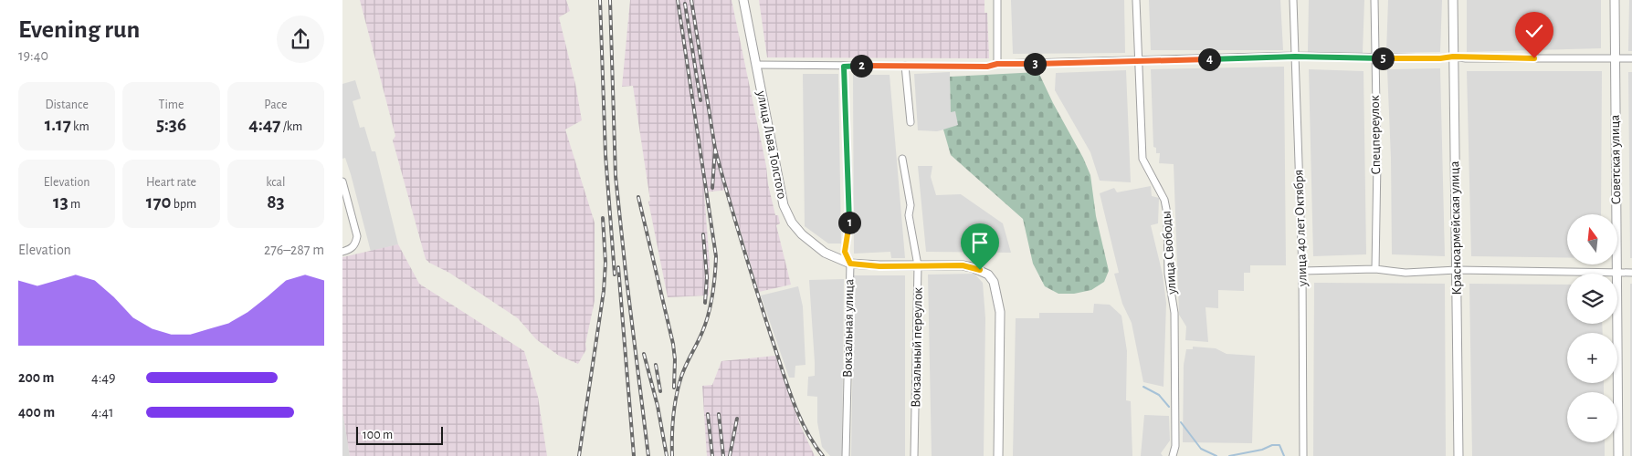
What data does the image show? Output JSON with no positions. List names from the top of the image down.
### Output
{
  "streets": {
    "street": [
      "Спецпереулок",
      "улица Льва Толстого",
      "Советская улица",
      "улица 40 лет Октября",
      "Красноармейская улица",
      "улица Свободы",
      "Вокзальная улица",
      "Вокзальный переулок"
    ]
  },
  "crossings": [
    ["улица Льва Толстого", "Вокзальная улица"],
    ["улица Льва Толстого", "Вокзальный переулок"]
  ],
  "scale_bar": "100 m",
  "north": "top",
  "page": {
    "heading": ["Evening run", "19:40"],
    "pins": [
      "5",
      "4",
      "3",
      "2",
      "1"
    ],
    "stats": [
      ["Distance", "1.17 km"],
      ["Time", "5:36"],
      ["Pace", "4:47 /km"],
      ["Elevation", "13 m"],
      ["Heart rate", "170 bpm"],
      ["kcal", "83"]
    ],
    "map_buttons": ["+", "−"],
    "chart": ["Elevation", "276–287 m"],
    "list": [
      {
        "name": "200 m",
        "note": "4:49"
      },
      {
        "name": "400 m",
        "note": "4:41"
      }
    ],
    "scale": "100 m"
  }
}
